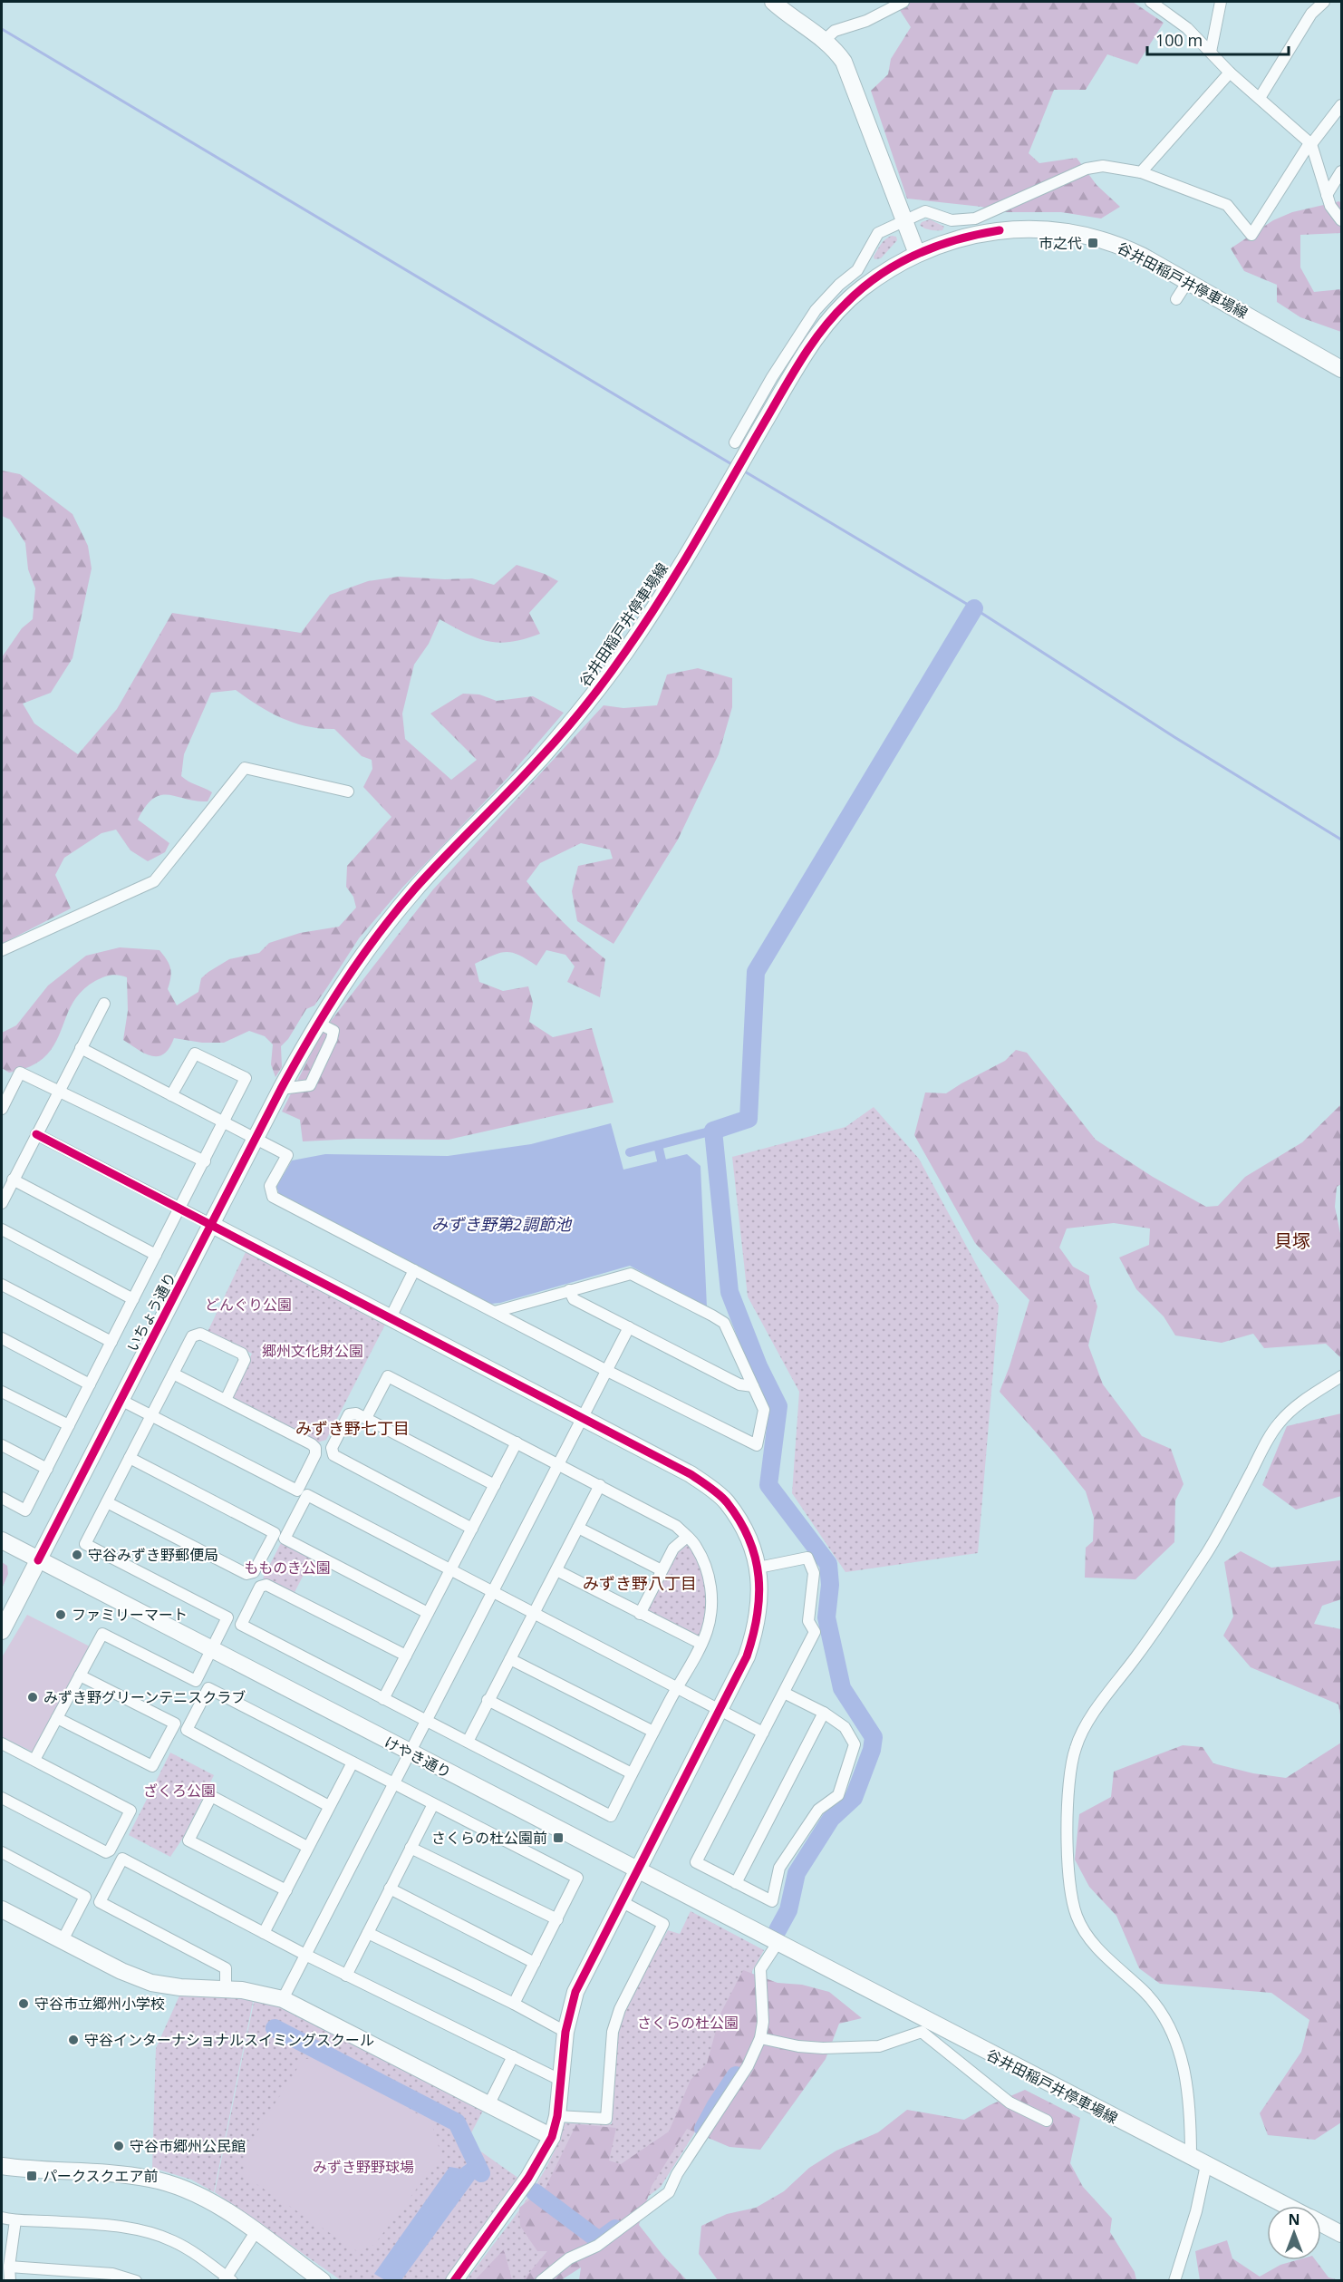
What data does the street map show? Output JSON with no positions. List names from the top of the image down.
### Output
{
  "streets": {
    "main road": ["谷井田稲戸井停車場線", "いちょう通り", "けやき通り"]
  },
  "crossings": [
    ["谷井田稲戸井停車場線", "いちょう通り"],
    ["谷井田稲戸井停車場線", "けやき通り"],
    ["いちょう通り", "けやき通り"]
  ],
  "districts": ["貝塚", "みずき野七丁目", "みずき野八丁目"],
  "water": ["みずき野第2調節池"],
  "parks": [
    "どんぐり公園",
    "郷州文化財公園",
    "もものき公園",
    "ざくろ公園",
    "さくらの杜公園",
    "みずき野野球場"
  ],
  "places": {
    "transit": ["市之代", "さくらの杜公園前", "パークスクエア前"],
    "other": [
      "守谷みずき野郵便局",
      "ファミリーマート",
      "みずき野グリーンテニスクラブ",
      "守谷市立郷州小学校",
      "守谷インターナショナルスイミングスクール",
      "守谷市郷州公民館"
    ]
  },
  "scale_bar": "100 m",
  "north": "top"
}
